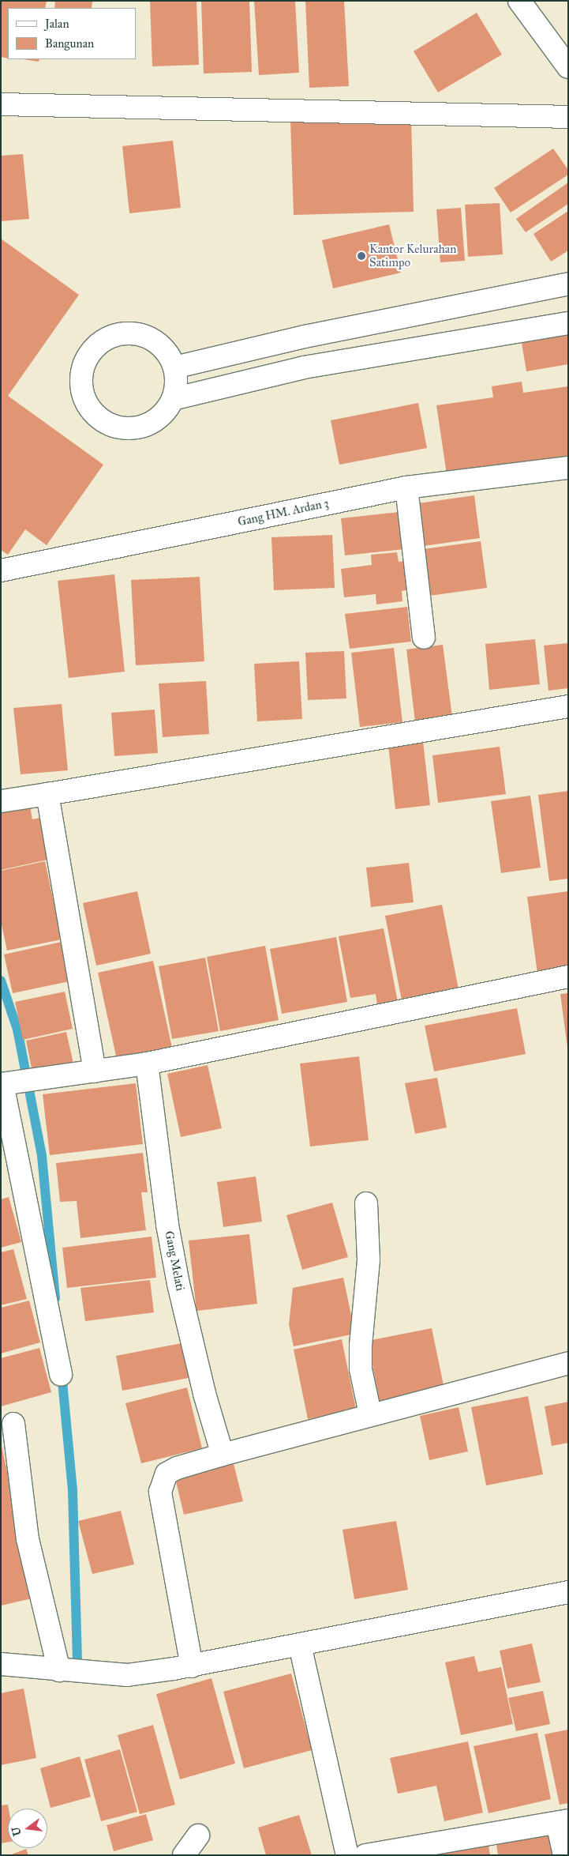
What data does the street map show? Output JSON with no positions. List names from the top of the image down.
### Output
{
  "streets": {
    "street": ["Gang HM. Ardan 3", "Gang Melati"]
  },
  "places": ["Kantor Kelurahan Satimpo"],
  "legend": ["Jalan", "Bangunan"],
  "north": "left"
}
